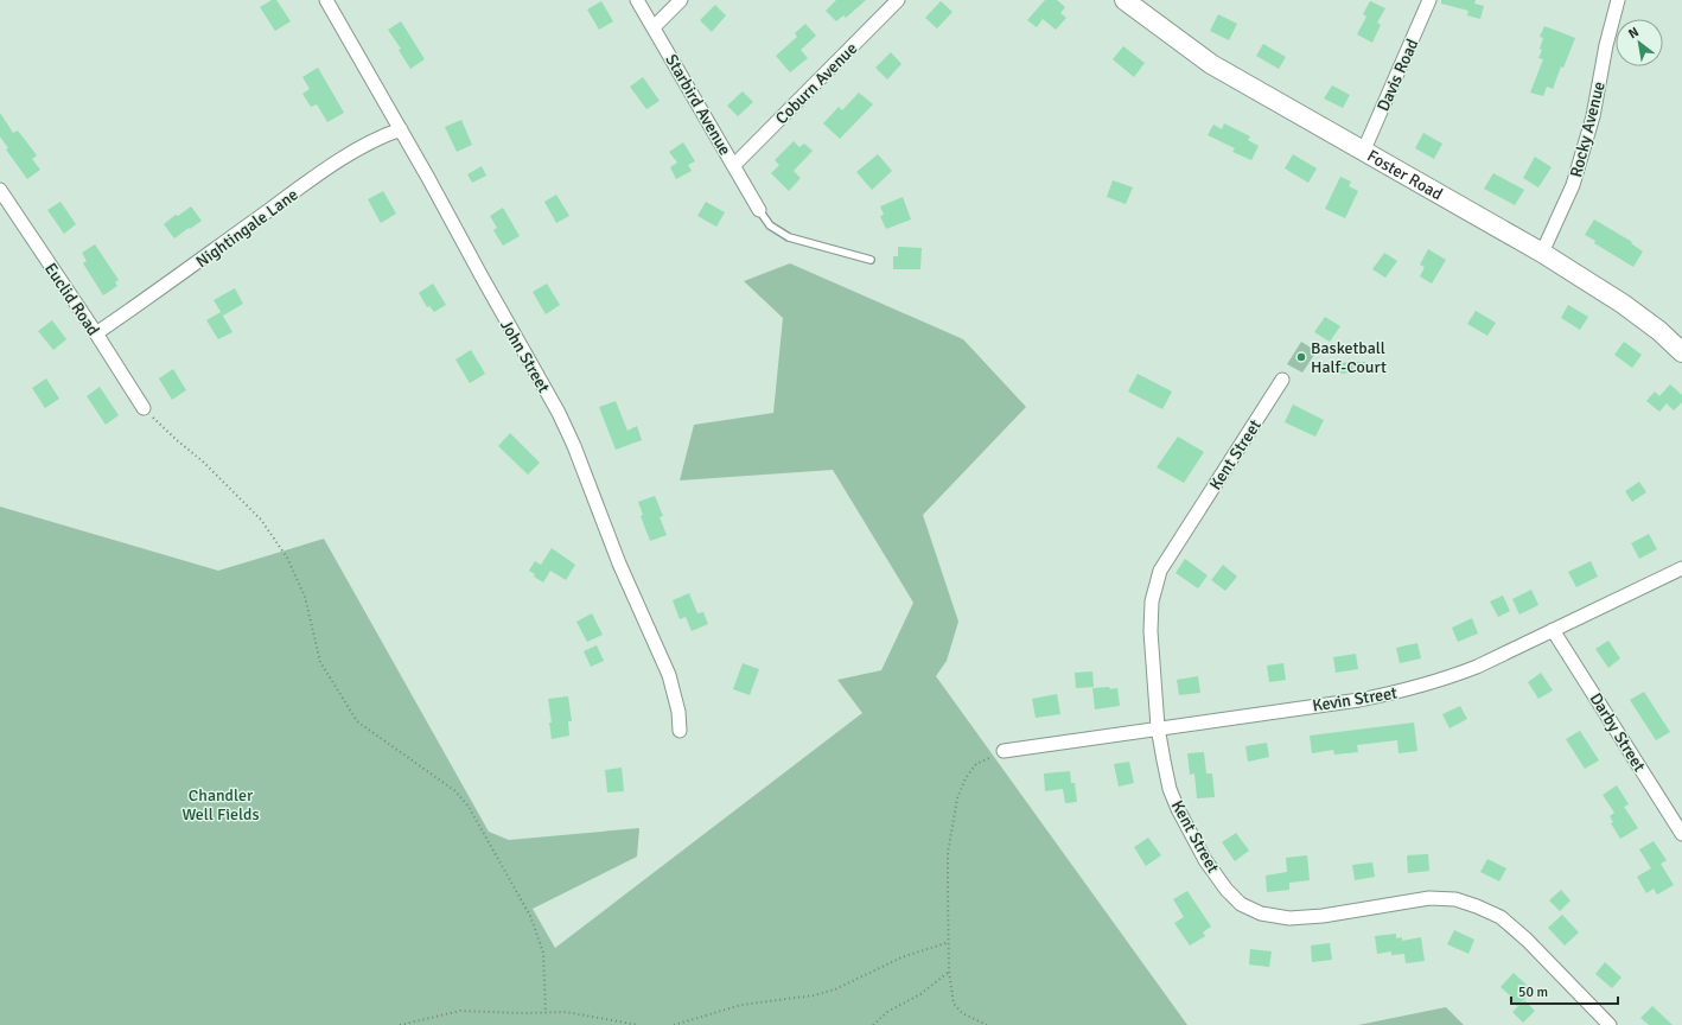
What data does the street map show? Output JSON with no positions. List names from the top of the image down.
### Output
{
  "streets": {
    "street": [
      "Davis Road",
      "Coburn Avenue",
      "Starbird Avenue",
      "Rocky Avenue",
      "Foster Road",
      "Nightingale Lane",
      "Euclid Road",
      "John Street",
      "Kent Street",
      "Kevin Street",
      "Darby Street"
    ]
  },
  "crossings": [
    ["Davis Road", "Foster Road"],
    ["Coburn Avenue", "Starbird Avenue"],
    ["Rocky Avenue", "Foster Road"],
    ["Nightingale Lane", "Euclid Road"],
    ["Nightingale Lane", "John Street"],
    ["Kent Street", "Kevin Street"],
    ["Kevin Street", "Darby Street"]
  ],
  "parks": ["Chandler Well Fields"],
  "places": ["Basketball Half-Court"],
  "scale_bar": "50 m",
  "north": "top left"
}
